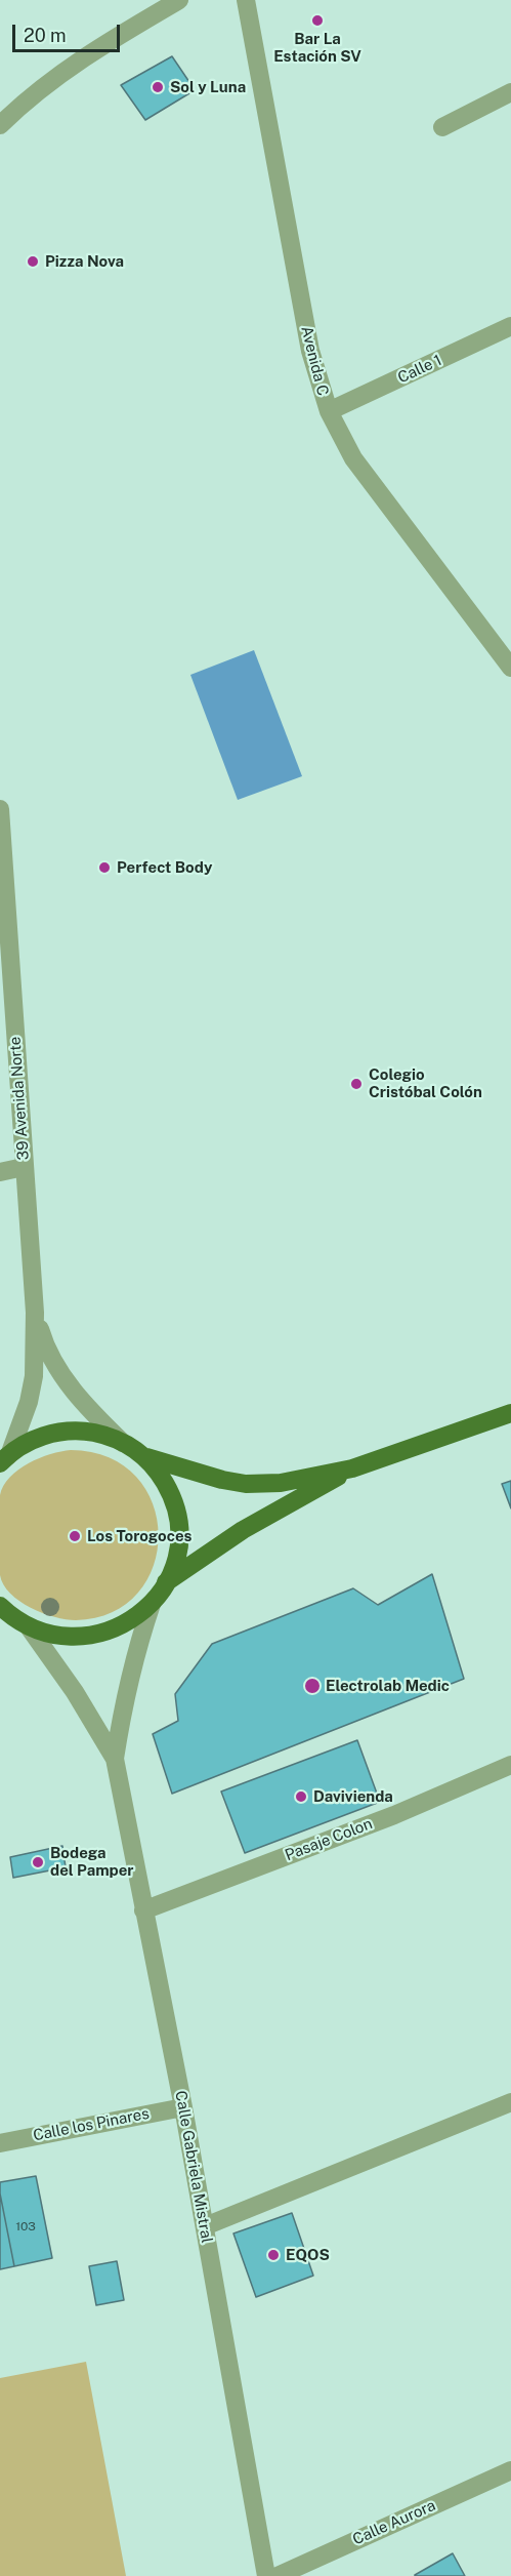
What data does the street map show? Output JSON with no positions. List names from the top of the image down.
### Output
{
  "streets": {
    "street": [
      "Avenida C",
      "Calle 1",
      "39 Avenida Norte",
      "Pasaje Colon",
      "Calle los Pinares",
      "Calle Gabriela Mistral",
      "Calle Aurora"
    ]
  },
  "crossings": [
    ["Avenida C", "Calle 1"],
    ["Pasaje Colon", "Calle Gabriela Mistral"],
    ["Calle los Pinares", "Calle Gabriela Mistral"]
  ],
  "places": [
    "Bar La Estación SV",
    "Sol y Luna",
    "Pizza Nova",
    "Perfect Body",
    "Colegio Cristóbal Colón",
    "Los Torogoces",
    "Electrolab Medic",
    "Davivienda",
    "Bodega del Pamper",
    "EQOS"
  ],
  "house_numbers": ["103"],
  "scale_bar": "20 m"
}
